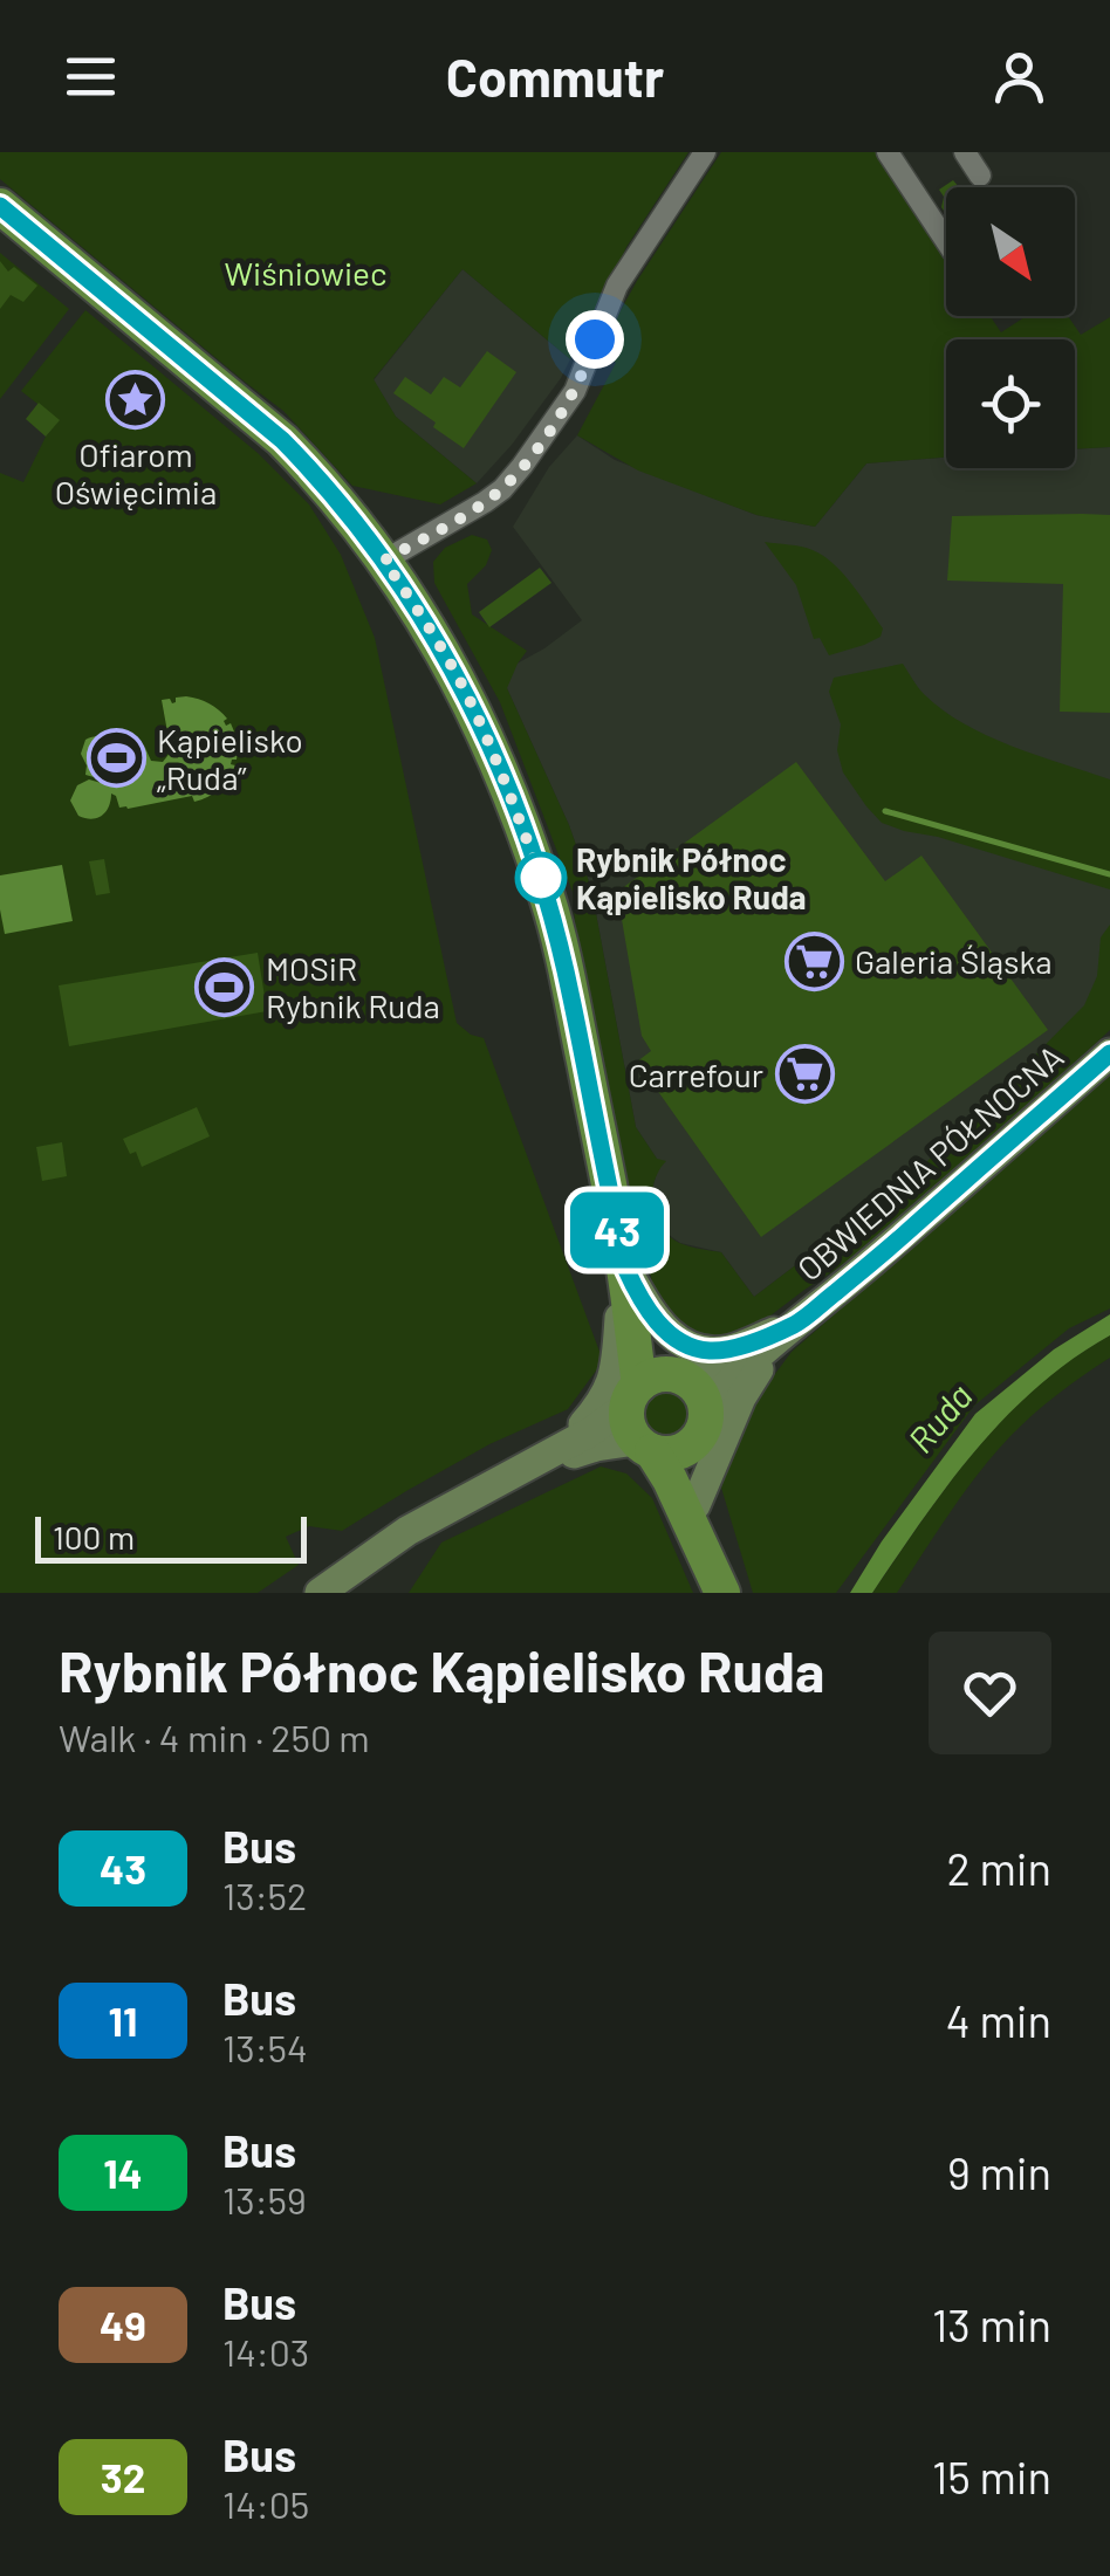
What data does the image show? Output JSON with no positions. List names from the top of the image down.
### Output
{
  "streets": {
    "main road": ["OBWIEDNIA PÓŁNOCNA"]
  },
  "water": ["Ruda"],
  "parks": ["Wiśniowiec"],
  "places": {
    "place": ["Ofiarom Oświęcimia"],
    "sports": ["Kąpielisko „Ruda”", "MOSiR Rybnik Ruda"],
    "other": ["Rybnik Północ Kąpielisko Ruda"],
    "supermarket": ["Galeria Śląska", "Carrefour"]
  },
  "lines": ["bus line 43"],
  "scale_bar": "100 m",
  "north": "bottom right",
  "page": {
    "header": "Commutr",
    "on_map": "43",
    "scale": "100 m",
    "heading": ["Rybnik Północ Kąpielisko Ruda", "Walk · 4 min · 250 m"],
    "list": [
      {
        "mark": "43",
        "name": "Bus",
        "note": "13:52",
        "value": "2 min"
      },
      {
        "mark": "11",
        "name": "Bus",
        "note": "13:54",
        "value": "4 min"
      },
      {
        "mark": "14",
        "name": "Bus",
        "note": "13:59",
        "value": "9 min"
      },
      {
        "mark": "49",
        "name": "Bus",
        "note": "14:03",
        "value": "13 min"
      },
      {
        "mark": "32",
        "name": "Bus",
        "note": "14:05",
        "value": "15 min"
      }
    ]
  }
}
